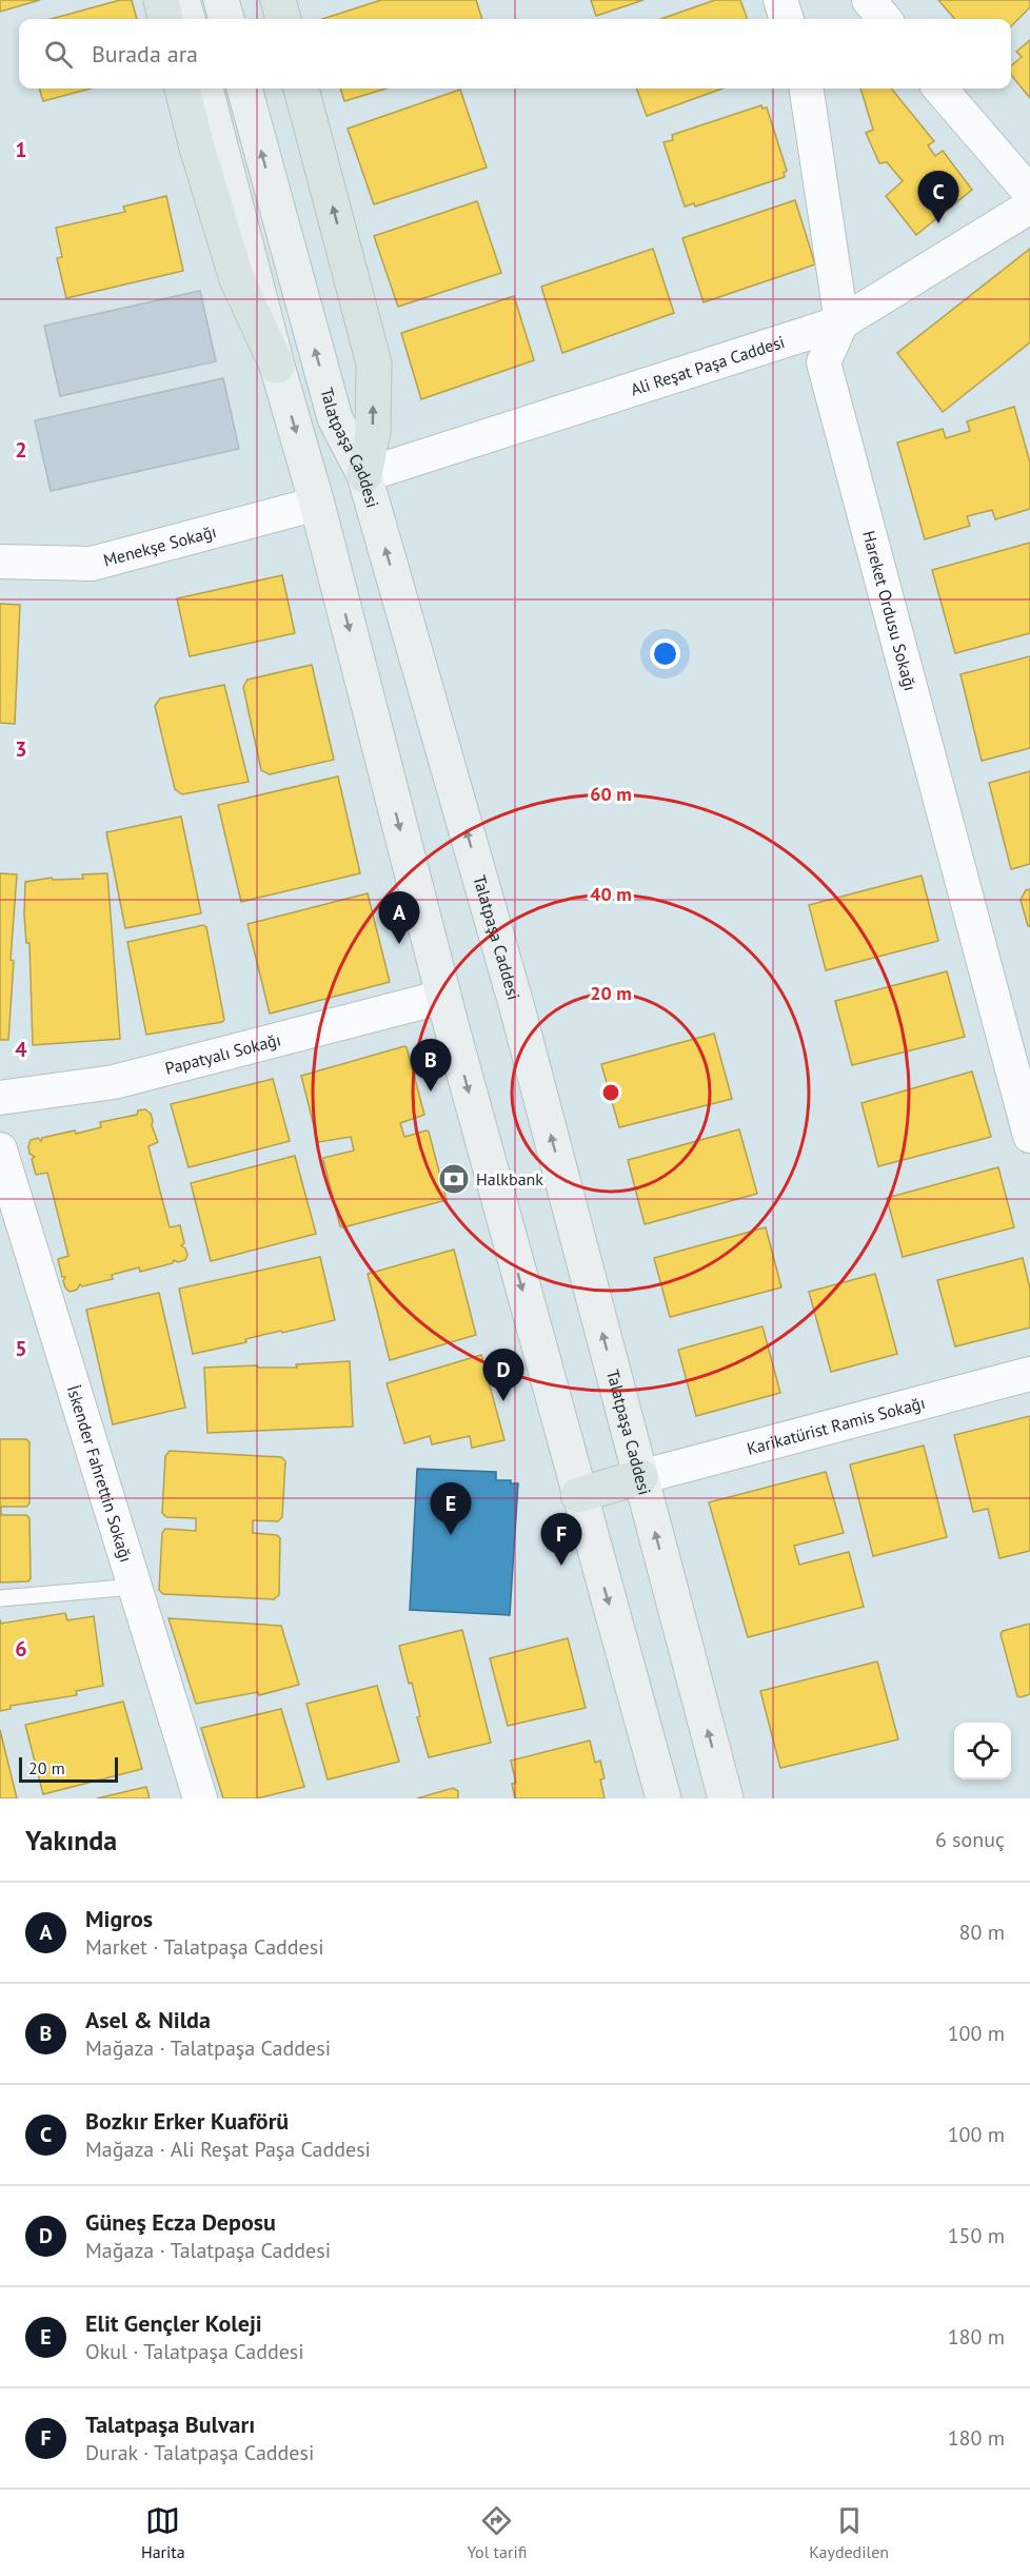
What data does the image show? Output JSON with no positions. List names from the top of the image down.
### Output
{
  "streets": {
    "main road": ["Talatpaşa Caddesi"],
    "street": [
      "Ali Reşat Paşa Caddesi",
      "Menekşe Sokağı",
      "Hareket Ordusu Sokağı",
      "Papatyalı Sokağı",
      "Karikatürist Ramis Sokağı",
      "İskender Fahrettin Sokağı"
    ]
  },
  "crossings": [
    ["Ali Reşat Paşa Caddesi", "Talatpaşa Caddesi"],
    ["Ali Reşat Paşa Caddesi", "Hareket Ordusu Sokağı"],
    ["Talatpaşa Caddesi", "Karikatürist Ramis Sokağı"]
  ],
  "places": {
    "bank": ["Halkbank"]
  },
  "scale_bar": "20 m",
  "page": {
    "search": "Burada ara",
    "pins": [
      "C",
      "A",
      "B",
      "D",
      "E",
      "F"
    ],
    "scale": "20 m",
    "heading": ["Yakında", "6 sonuç"],
    "list": [
      {
        "mark": "A",
        "name": "Migros",
        "note": "Market · Talatpaşa Caddesi",
        "value": "80 m"
      },
      {
        "mark": "B",
        "name": "Asel & Nilda",
        "note": "Mağaza · Talatpaşa Caddesi",
        "value": "100 m"
      },
      {
        "mark": "C",
        "name": "Bozkır Erker Kuaförü",
        "note": "Mağaza · Ali Reşat Paşa Caddesi",
        "value": "100 m"
      },
      {
        "mark": "D",
        "name": "Güneş Ecza Deposu",
        "note": "Mağaza · Talatpaşa Caddesi",
        "value": "150 m"
      },
      {
        "mark": "E",
        "name": "Elit Gençler Koleji",
        "note": "Okul · Talatpaşa Caddesi",
        "value": "180 m"
      },
      {
        "mark": "F",
        "name": "Talatpaşa Bulvarı",
        "note": "Durak · Talatpaşa Caddesi",
        "value": "180 m"
      }
    ],
    "nav": ["Harita", "Yol tarifi", "Kaydedilen"]
  },
  "grid": {
    "rows": [
      "1",
      "2",
      "3",
      "4",
      "5",
      "6"
    ]
  },
  "rings": ["60 m", "40 m", "20 m"]
}
